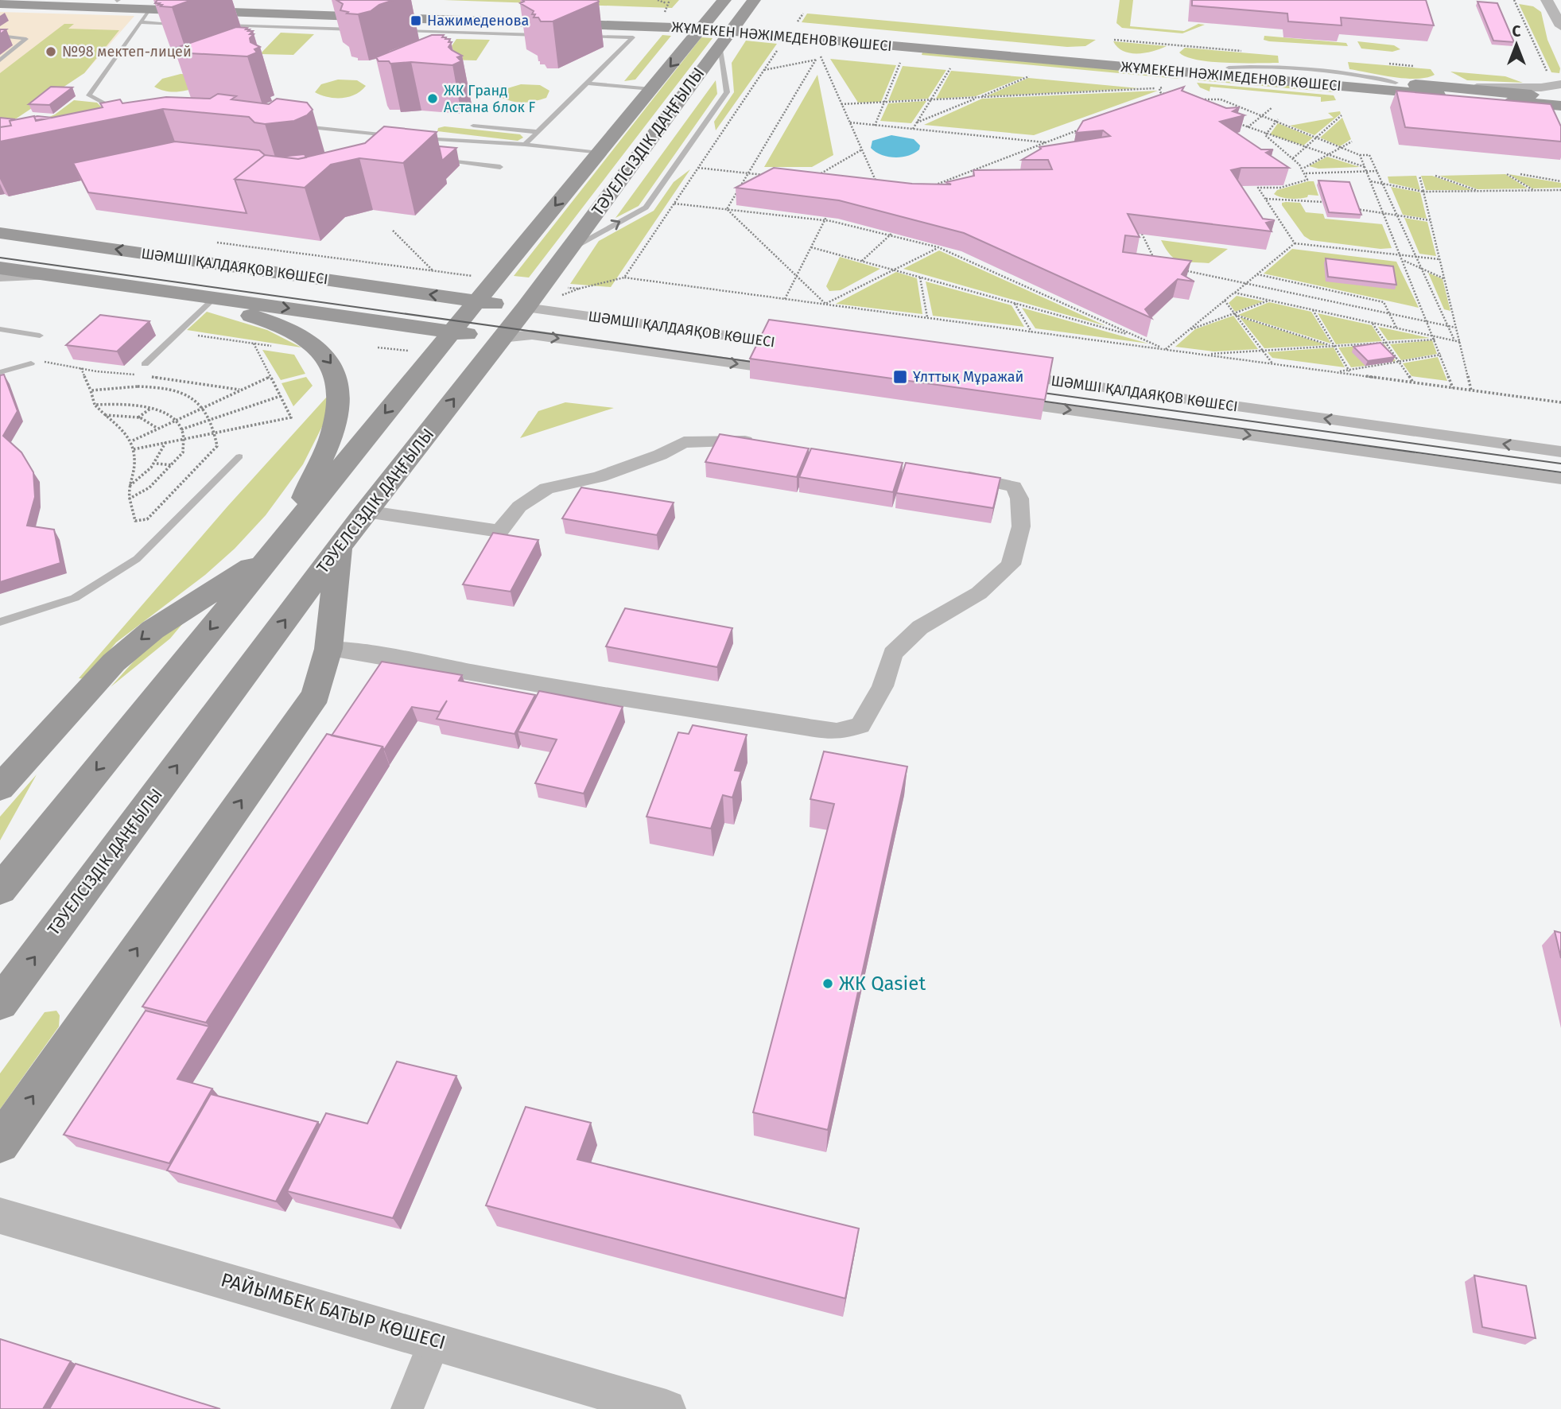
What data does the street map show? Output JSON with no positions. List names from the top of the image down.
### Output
{
  "streets": {
    "main road": ["ЖҰМЕКЕН НӘЖІМЕДЕНОВ КӨШЕСІ", "ТӘУЕЛСІЗДІК ДАҢҒЫЛЫ", "ШӘМШІ ҚАЛДАЯҚОВ КӨШЕСІ"],
    "street": ["РАЙЫМБЕК БАТЫР КӨШЕСІ"]
  },
  "crossings": [
    ["ЖҰМЕКЕН НӘЖІМЕДЕНОВ КӨШЕСІ", "ТӘУЕЛСІЗДІК ДАҢҒЫЛЫ"],
    ["ТӘУЕЛСІЗДІК ДАҢҒЫЛЫ", "ШӘМШІ ҚАЛДАЯҚОВ КӨШЕСІ"]
  ],
  "places": {
    "transit": ["Нажимеденова", "Ұлттық Мұражай"],
    "other": ["№98 мектеп-лицей", "ЖК Гранд Астана блок F", "ЖК Qasiet"]
  },
  "north": "top"
}
